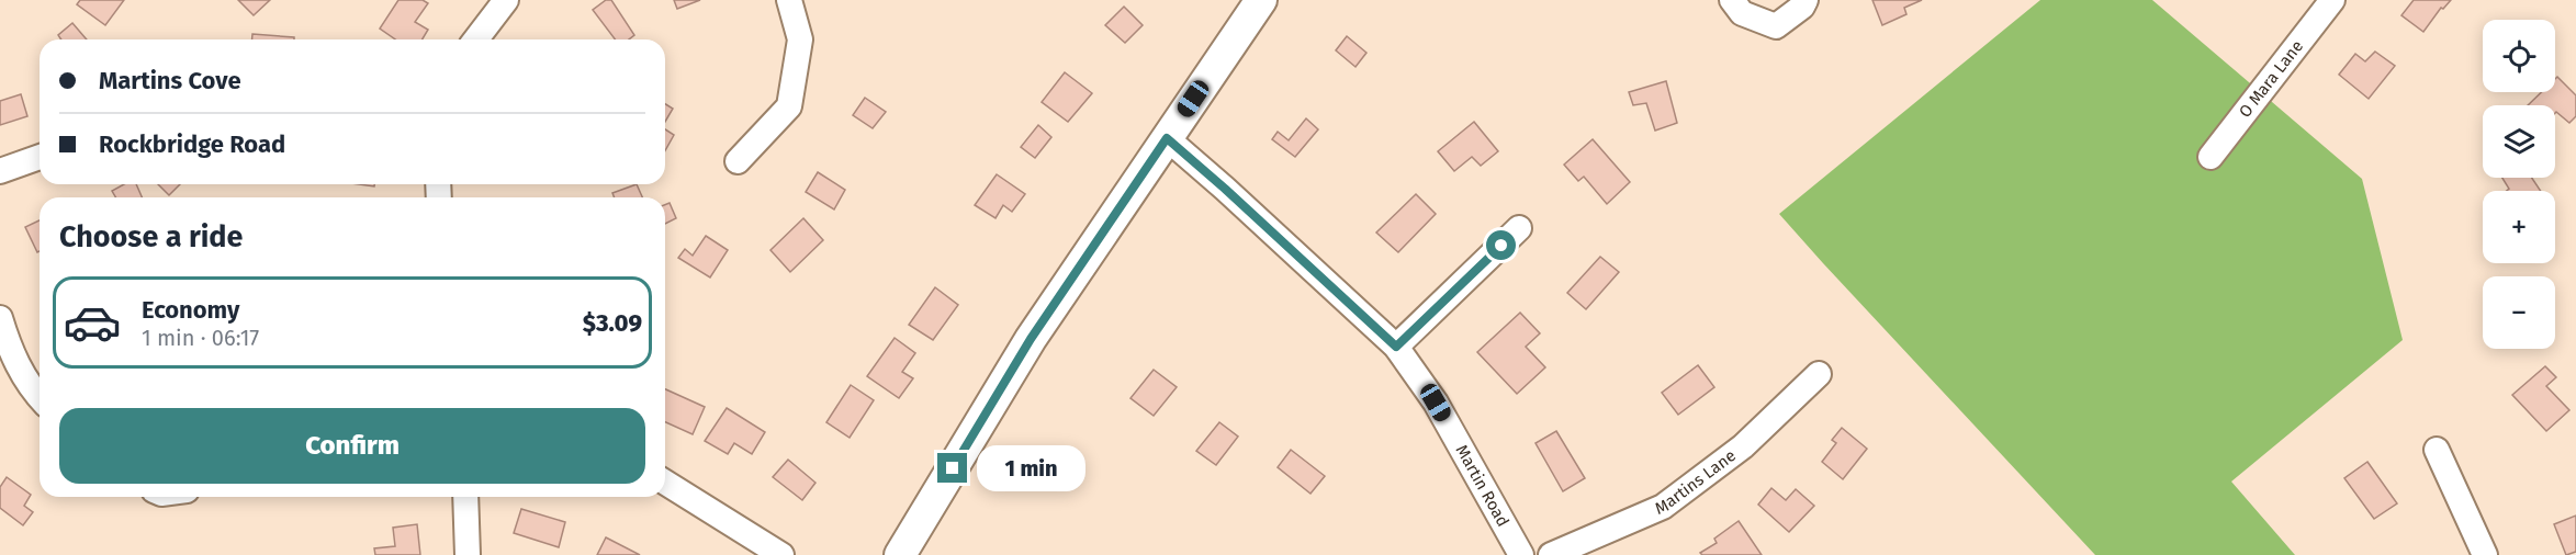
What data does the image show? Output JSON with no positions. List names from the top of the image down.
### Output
{
  "streets": {
    "street": ["O Mara Lane", "Martins Lane", "Martin Road"]
  },
  "page": {
    "map_buttons": ["+", "−"],
    "banner": ["Martins Cove", "Rockbridge Road"],
    "heading": "Choose a ride",
    "list": [
      {
        "name": "Economy",
        "note": "1 min · 06:17",
        "value": "$3.09"
      }
    ],
    "buttons": "Confirm",
    "bubble": "1 min"
  }
}
